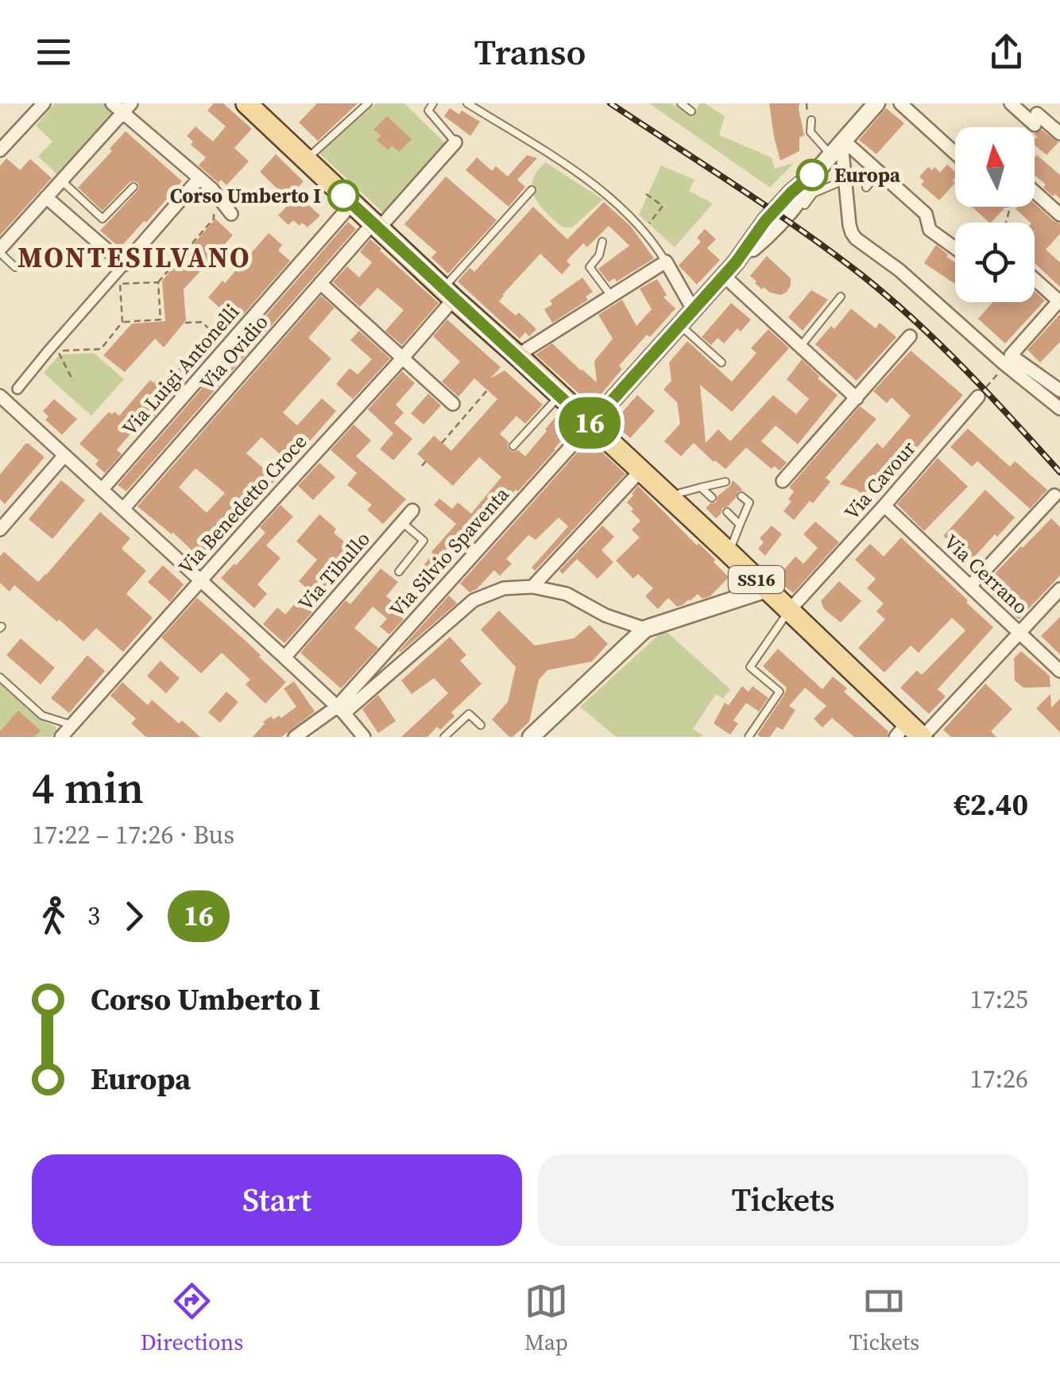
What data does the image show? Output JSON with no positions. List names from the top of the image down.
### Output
{
  "streets": {
    "main road": ["SS16"],
    "street": [
      "Via Ovidio",
      "Via Luigi Antonelli",
      "Via Cavour",
      "Via Benedetto Croce",
      "Via Silvio Spaventa",
      "Via Tibullo",
      "Via Cerrano"
    ]
  },
  "crossings": [
    ["Via Ovidio", "SS16"],
    ["Via Luigi Antonelli", "SS16"],
    ["Via Cavour", "Via Cerrano"],
    ["Via Cavour", "SS16"],
    ["Via Benedetto Croce", "SS16"],
    ["Via Silvio Spaventa", "SS16"]
  ],
  "districts": ["MONTESILVANO"],
  "places": ["Europa", "Corso Umberto I"],
  "lines": ["bus line 16"],
  "north": "top",
  "page": {
    "header": "Transo",
    "on_map": "16",
    "heading": ["4 min", "17:22 – 17:26 · Bus", "€2.40"],
    "legs": ["3", "16"],
    "list": [
      {
        "name": "Corso Umberto I",
        "value": "17:25"
      },
      {
        "name": "Europa",
        "value": "17:26"
      }
    ],
    "buttons": ["Start", "Tickets"],
    "tabs": ["Directions", "Map", "Tickets"]
  }
}
